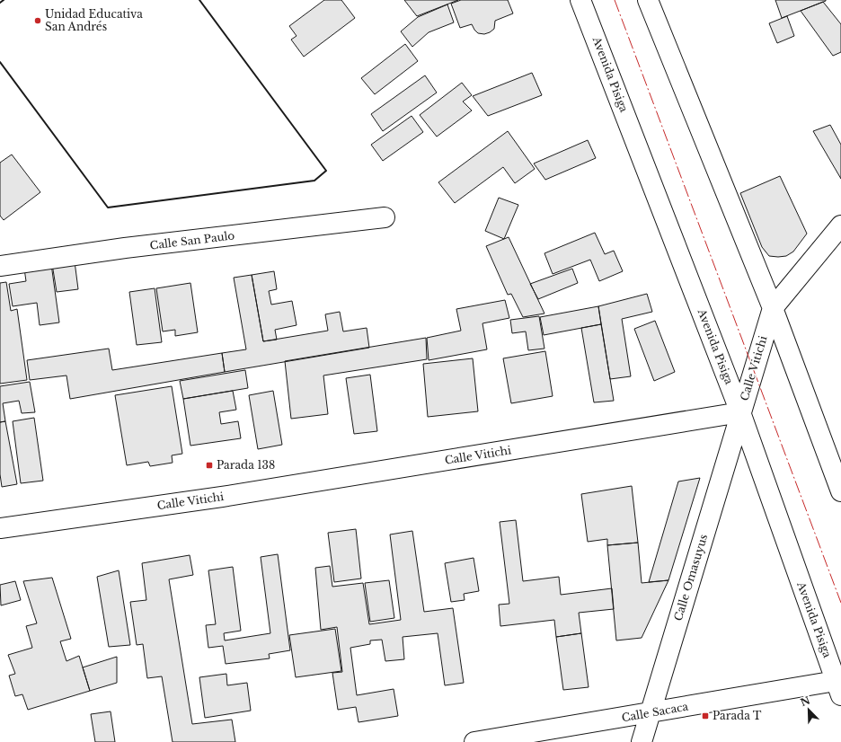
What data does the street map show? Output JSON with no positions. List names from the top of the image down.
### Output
{
  "streets": {
    "street": [
      "Avenida Pisiga",
      "Calle San Paulo",
      "Calle Vitichi",
      "Calle Omasuyus",
      "Calle Sacaca"
    ]
  },
  "crossings": [
    ["Avenida Pisiga", "Calle Vitichi"],
    ["Avenida Pisiga", "Calle Omasuyus"],
    ["Avenida Pisiga", "Calle Sacaca"],
    ["Calle Vitichi", "Calle Omasuyus"],
    ["Calle Omasuyus", "Calle Sacaca"]
  ],
  "places": {
    "other": ["Unidad Educativa San Andrés"],
    "transit": ["Parada 138", "Parada T"]
  },
  "north": "top left"
}
